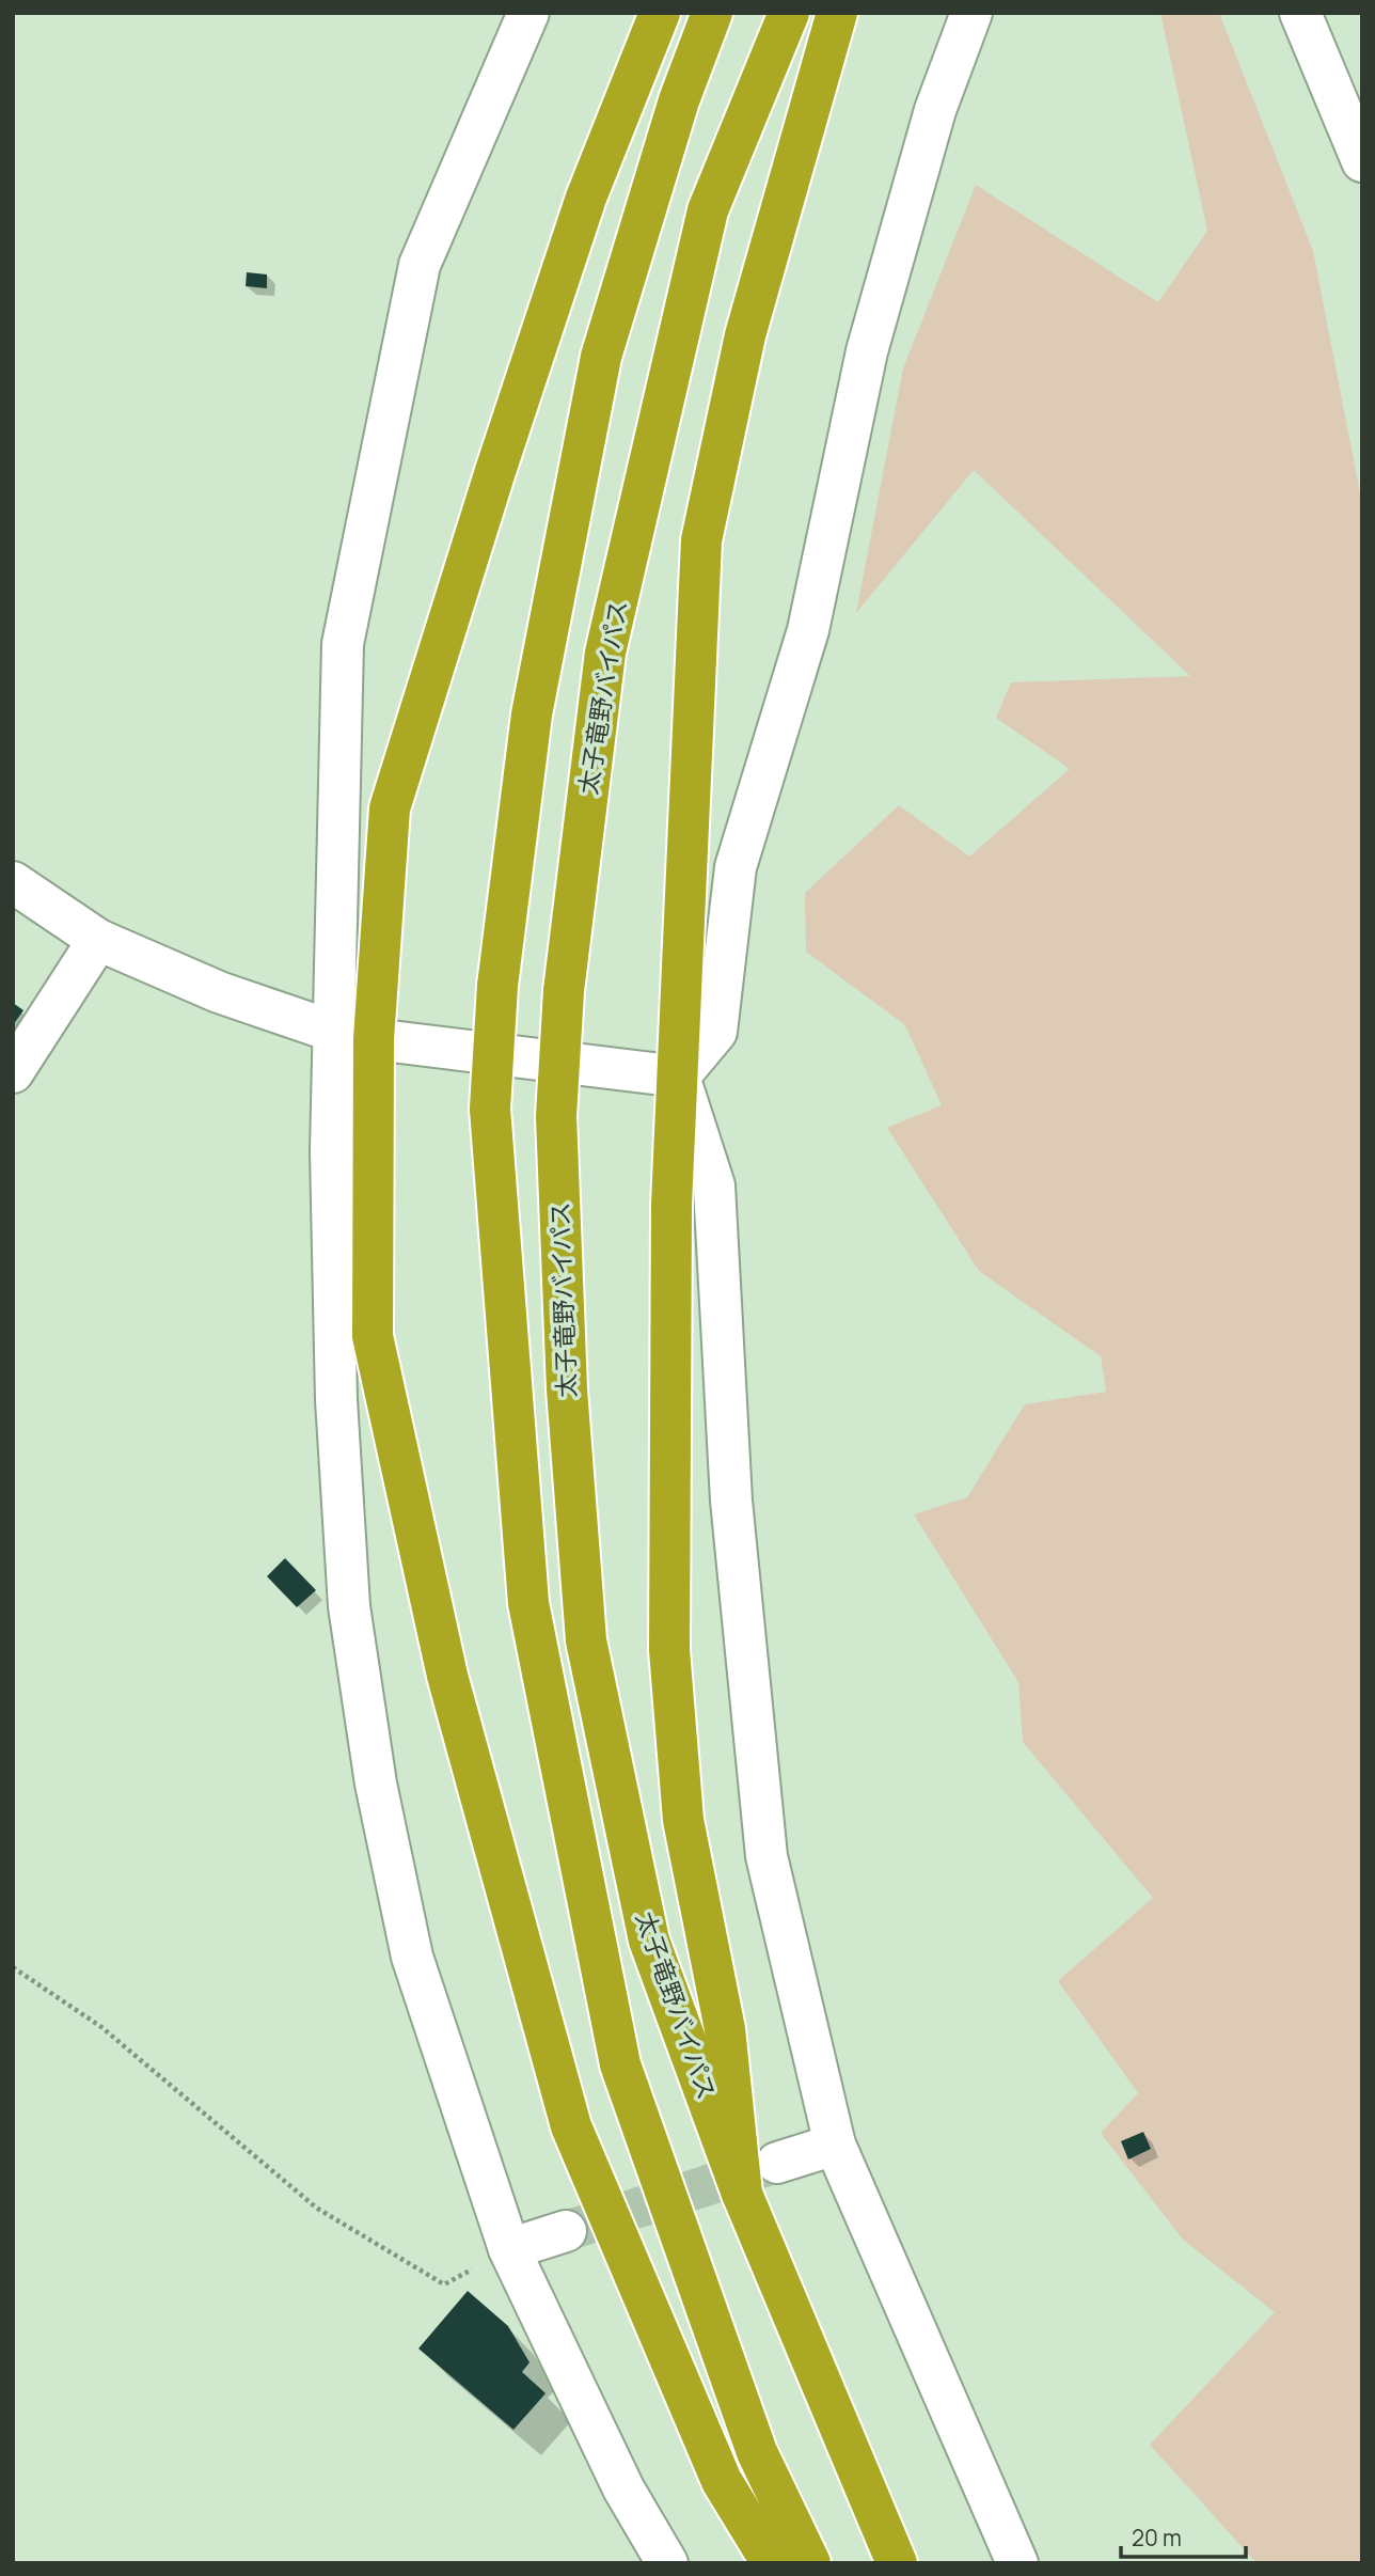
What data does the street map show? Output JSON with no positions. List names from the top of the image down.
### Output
{
  "streets": {
    "highway": ["太子竜野バイパス"]
  },
  "scale_bar": "20 m"
}
